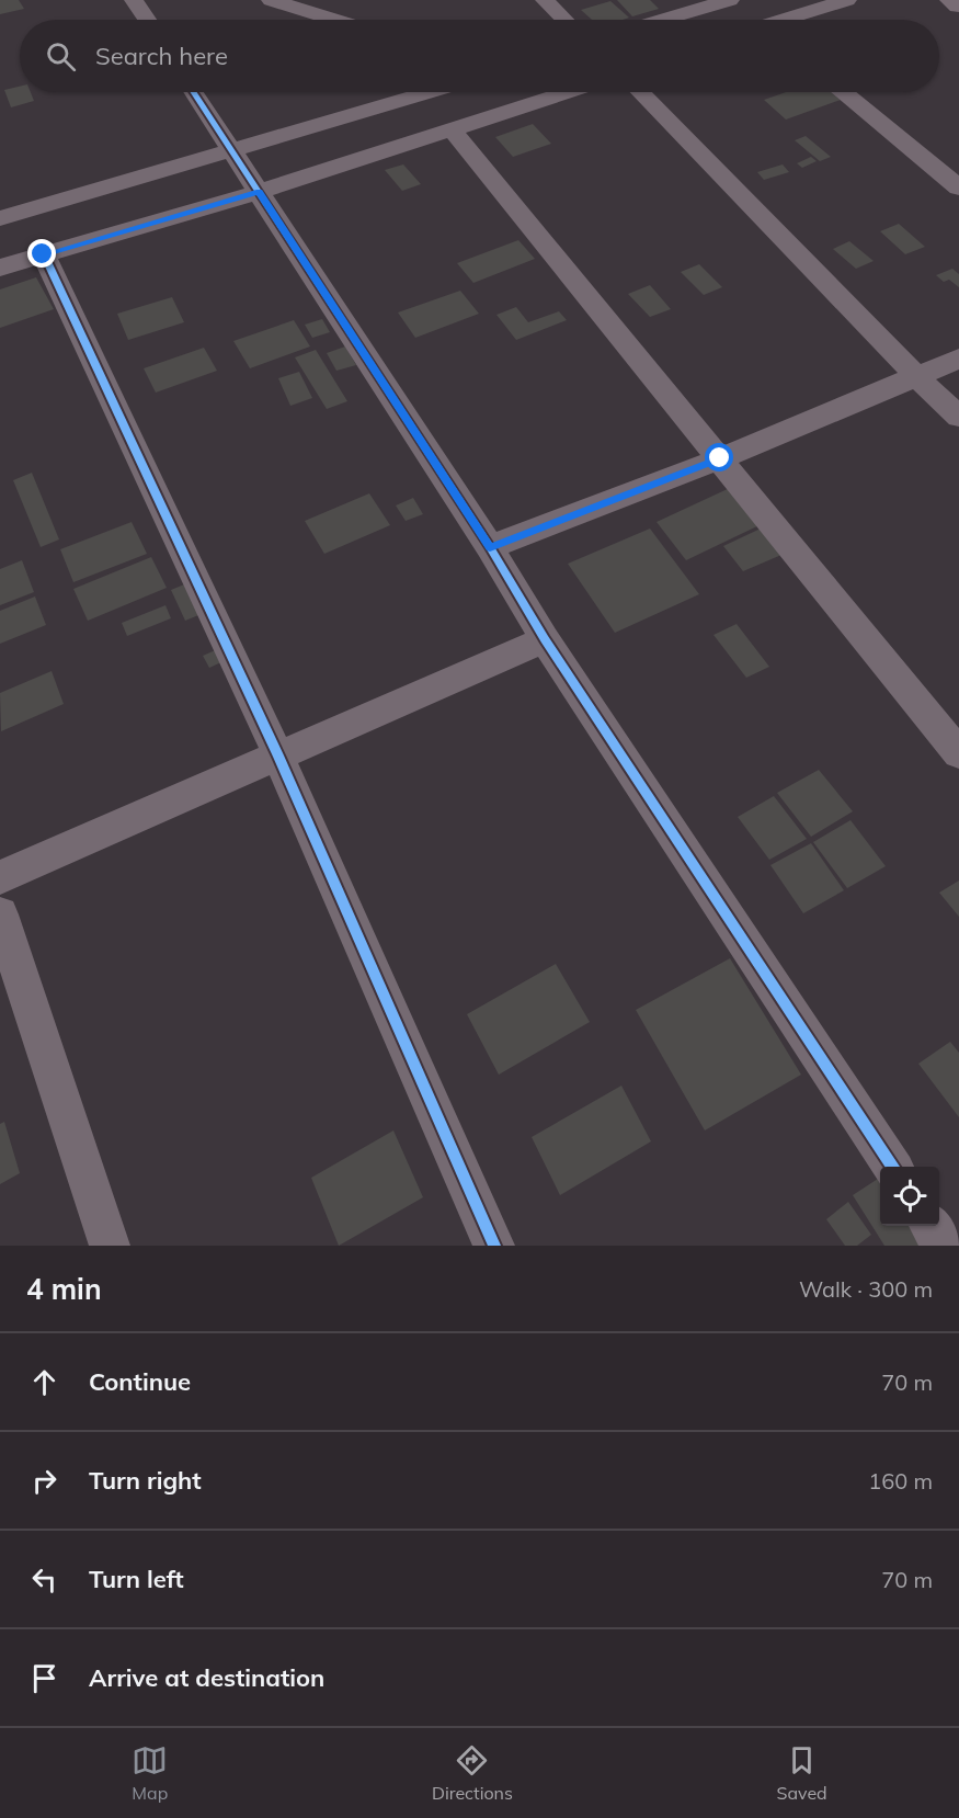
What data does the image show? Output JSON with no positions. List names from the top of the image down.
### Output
{
  "page": {
    "search": "Search here",
    "heading": ["4 min", "Walk · 300 m"],
    "list": [
      ["Continue", "70 m"],
      ["Turn right", "160 m"],
      ["Turn left", "70 m"],
      "Arrive at destination"
    ],
    "nav": ["Map", "Directions", "Saved"]
  }
}
